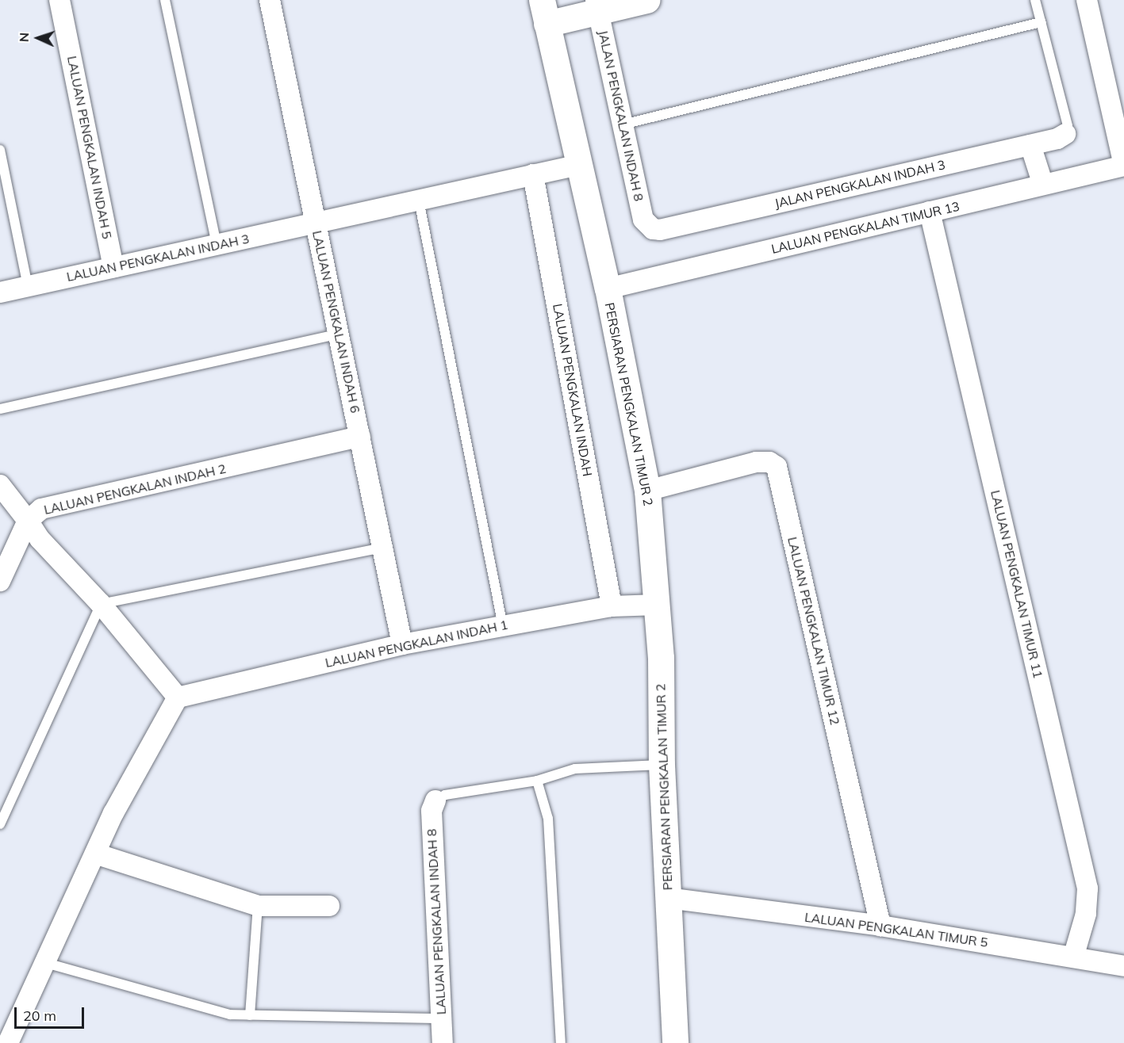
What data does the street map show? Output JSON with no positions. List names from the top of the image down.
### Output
{
  "streets": {
    "street": [
      "JALAN PENGKALAN INDAH 8",
      "LALUAN PENGKALAN INDAH 5",
      "JALAN PENGKALAN INDAH 3",
      "LALUAN PENGKALAN TIMUR 13",
      "LALUAN PENGKALAN INDAH 3",
      "LALUAN PENGKALAN INDAH 6",
      "LALUAN PENGKALAN INDAH",
      "PERSIARAN PENGKALAN TIMUR 2",
      "LALUAN PENGKALAN INDAH 2",
      "LALUAN PENGKALAN TIMUR 11",
      "LALUAN PENGKALAN TIMUR 12",
      "LALUAN PENGKALAN INDAH 1",
      "LALUAN PENGKALAN INDAH 8",
      "LALUAN PENGKALAN TIMUR 5"
    ]
  },
  "crossings": [
    ["JALAN PENGKALAN INDAH 8", "JALAN PENGKALAN INDAH 3"],
    ["LALUAN PENGKALAN INDAH 5", "LALUAN PENGKALAN INDAH 3"],
    ["LALUAN PENGKALAN TIMUR 13", "PERSIARAN PENGKALAN TIMUR 2"],
    ["LALUAN PENGKALAN TIMUR 13", "LALUAN PENGKALAN TIMUR 11"],
    ["LALUAN PENGKALAN INDAH 3", "LALUAN PENGKALAN INDAH 6"],
    ["LALUAN PENGKALAN INDAH 3", "LALUAN PENGKALAN INDAH"],
    ["LALUAN PENGKALAN INDAH 3", "PERSIARAN PENGKALAN TIMUR 2"],
    ["LALUAN PENGKALAN INDAH 6", "LALUAN PENGKALAN INDAH 2"],
    ["LALUAN PENGKALAN INDAH 6", "LALUAN PENGKALAN INDAH 1"],
    ["LALUAN PENGKALAN INDAH", "LALUAN PENGKALAN INDAH 1"],
    ["PERSIARAN PENGKALAN TIMUR 2", "LALUAN PENGKALAN TIMUR 12"],
    ["PERSIARAN PENGKALAN TIMUR 2", "LALUAN PENGKALAN INDAH 1"],
    ["PERSIARAN PENGKALAN TIMUR 2", "LALUAN PENGKALAN TIMUR 5"],
    ["LALUAN PENGKALAN INDAH 2", "LALUAN PENGKALAN INDAH 1"],
    ["LALUAN PENGKALAN TIMUR 11", "LALUAN PENGKALAN TIMUR 5"],
    ["LALUAN PENGKALAN TIMUR 12", "LALUAN PENGKALAN TIMUR 5"]
  ],
  "scale_bar": "20 m",
  "north": "left"
}
